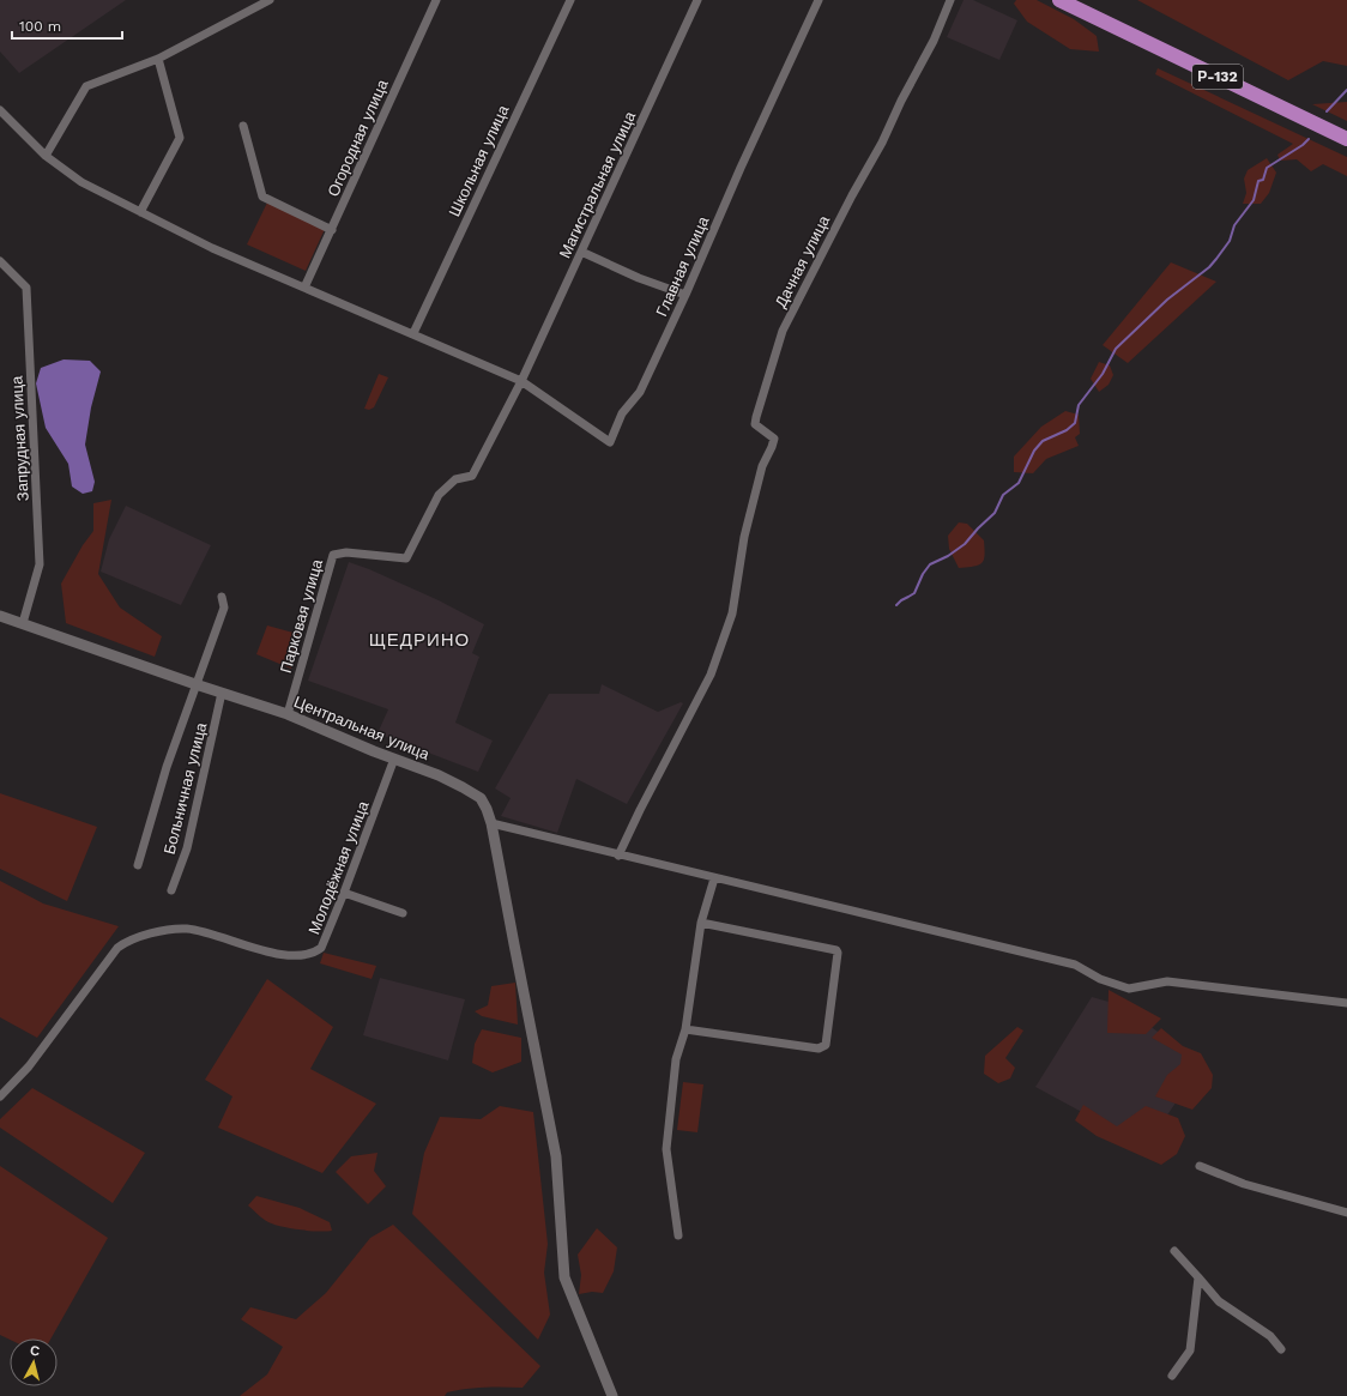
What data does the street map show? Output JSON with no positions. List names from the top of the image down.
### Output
{
  "streets": {
    "highway": ["Р-132"],
    "street": [
      "Огородная улица",
      "Школьная улица",
      "Магистральная улица",
      "Дачная улица",
      "Главная улица",
      "Запрудная улица",
      "Парковая улица",
      "Центральная улица",
      "Больничная улица",
      "Молодёжная улица"
    ]
  },
  "crossings": [
    ["Магистральная улица", "Главная улица"],
    ["Магистральная улица", "Парковая улица"],
    ["Запрудная улица", "Центральная улица"],
    ["Парковая улица", "Центральная улица"],
    ["Центральная улица", "Больничная улица"],
    ["Центральная улица", "Молодёжная улица"]
  ],
  "districts": ["ЩЕДРИНО"],
  "scale_bar": "100 m",
  "north": "top"
}
